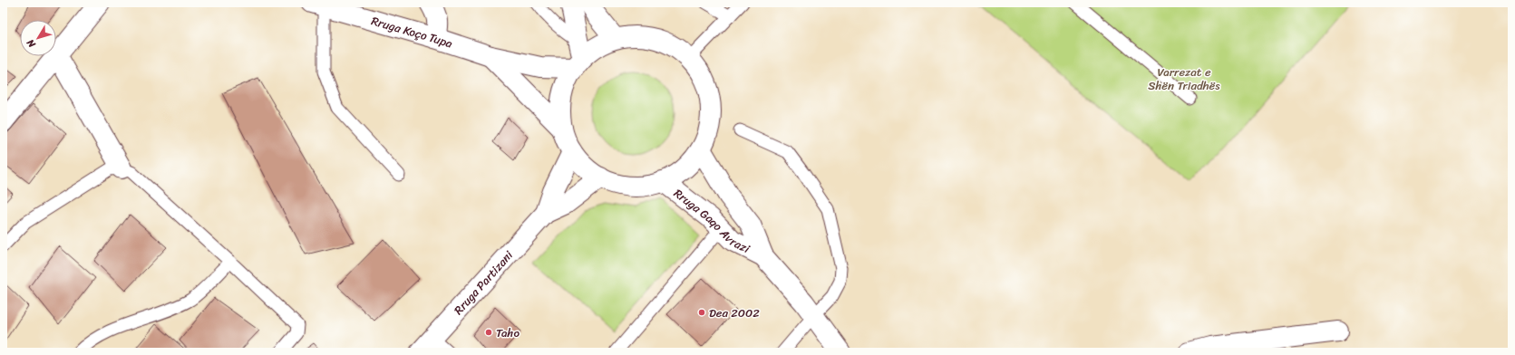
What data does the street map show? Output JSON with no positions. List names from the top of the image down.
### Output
{
  "streets": {
    "main road": ["Rruga Koço Tupa", "Rruga Gaqo Avrazi", "Rruga Partizani"]
  },
  "parks": ["Varrezat e Shën Triadhës"],
  "places": ["Dea 2002", "Taho"],
  "north": "bottom left"
}
